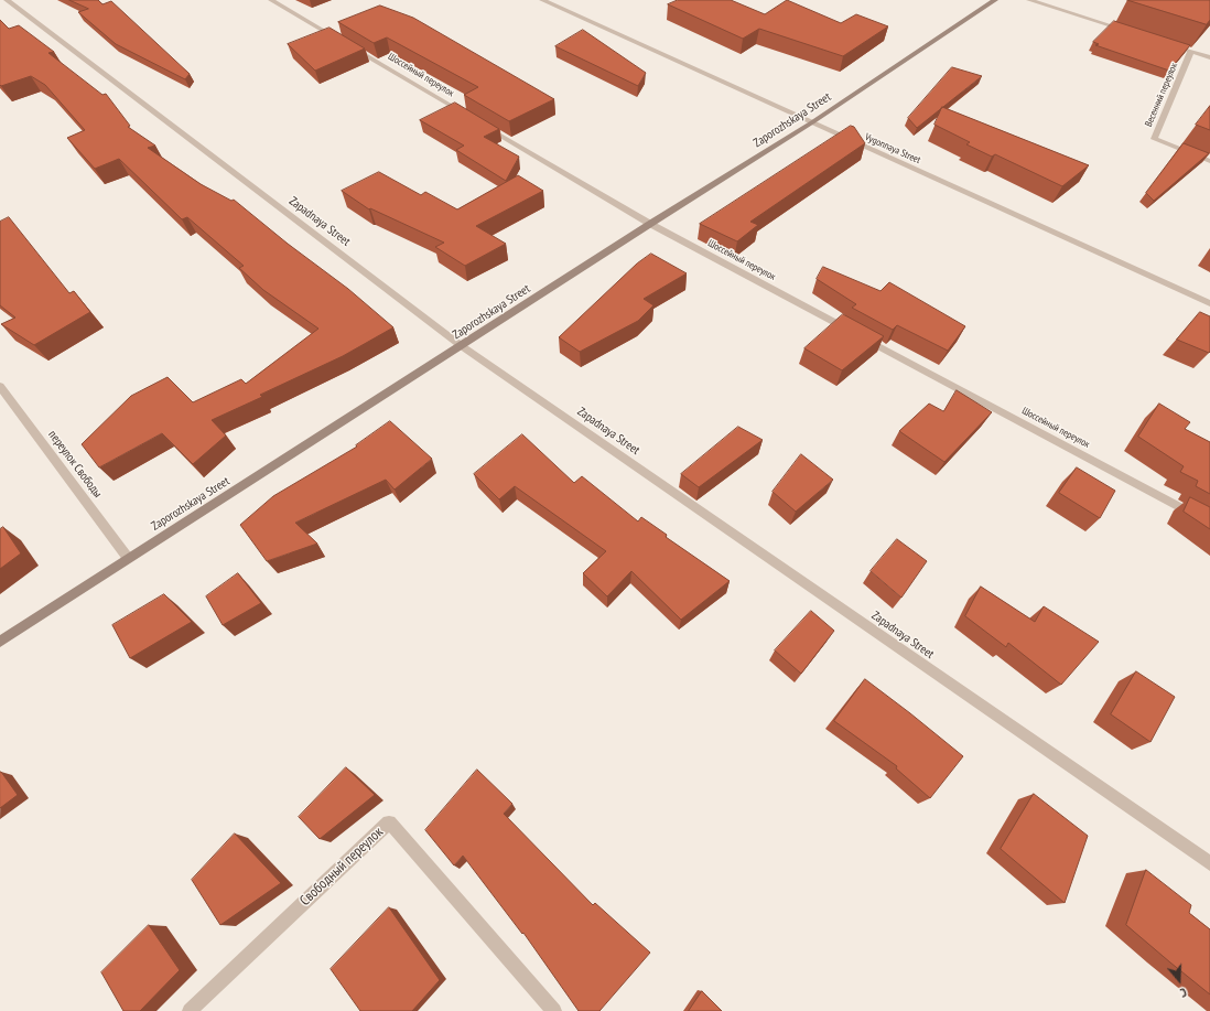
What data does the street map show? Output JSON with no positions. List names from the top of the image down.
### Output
{
  "streets": {
    "street": [
      "Шоссейный переулок",
      "Весенний переулок",
      "Zaporozhskaya Street",
      "Vygonnaya Street",
      "Zapadnaya Street",
      "переулок Свободы",
      "Свободный переулок"
    ]
  },
  "crossings": [
    ["Шоссейный переулок", "Zaporozhskaya Street"],
    ["Zaporozhskaya Street", "Vygonnaya Street"],
    ["Zaporozhskaya Street", "Zapadnaya Street"],
    ["Zaporozhskaya Street", "переулок Свободы"]
  ],
  "north": "bottom"
}
